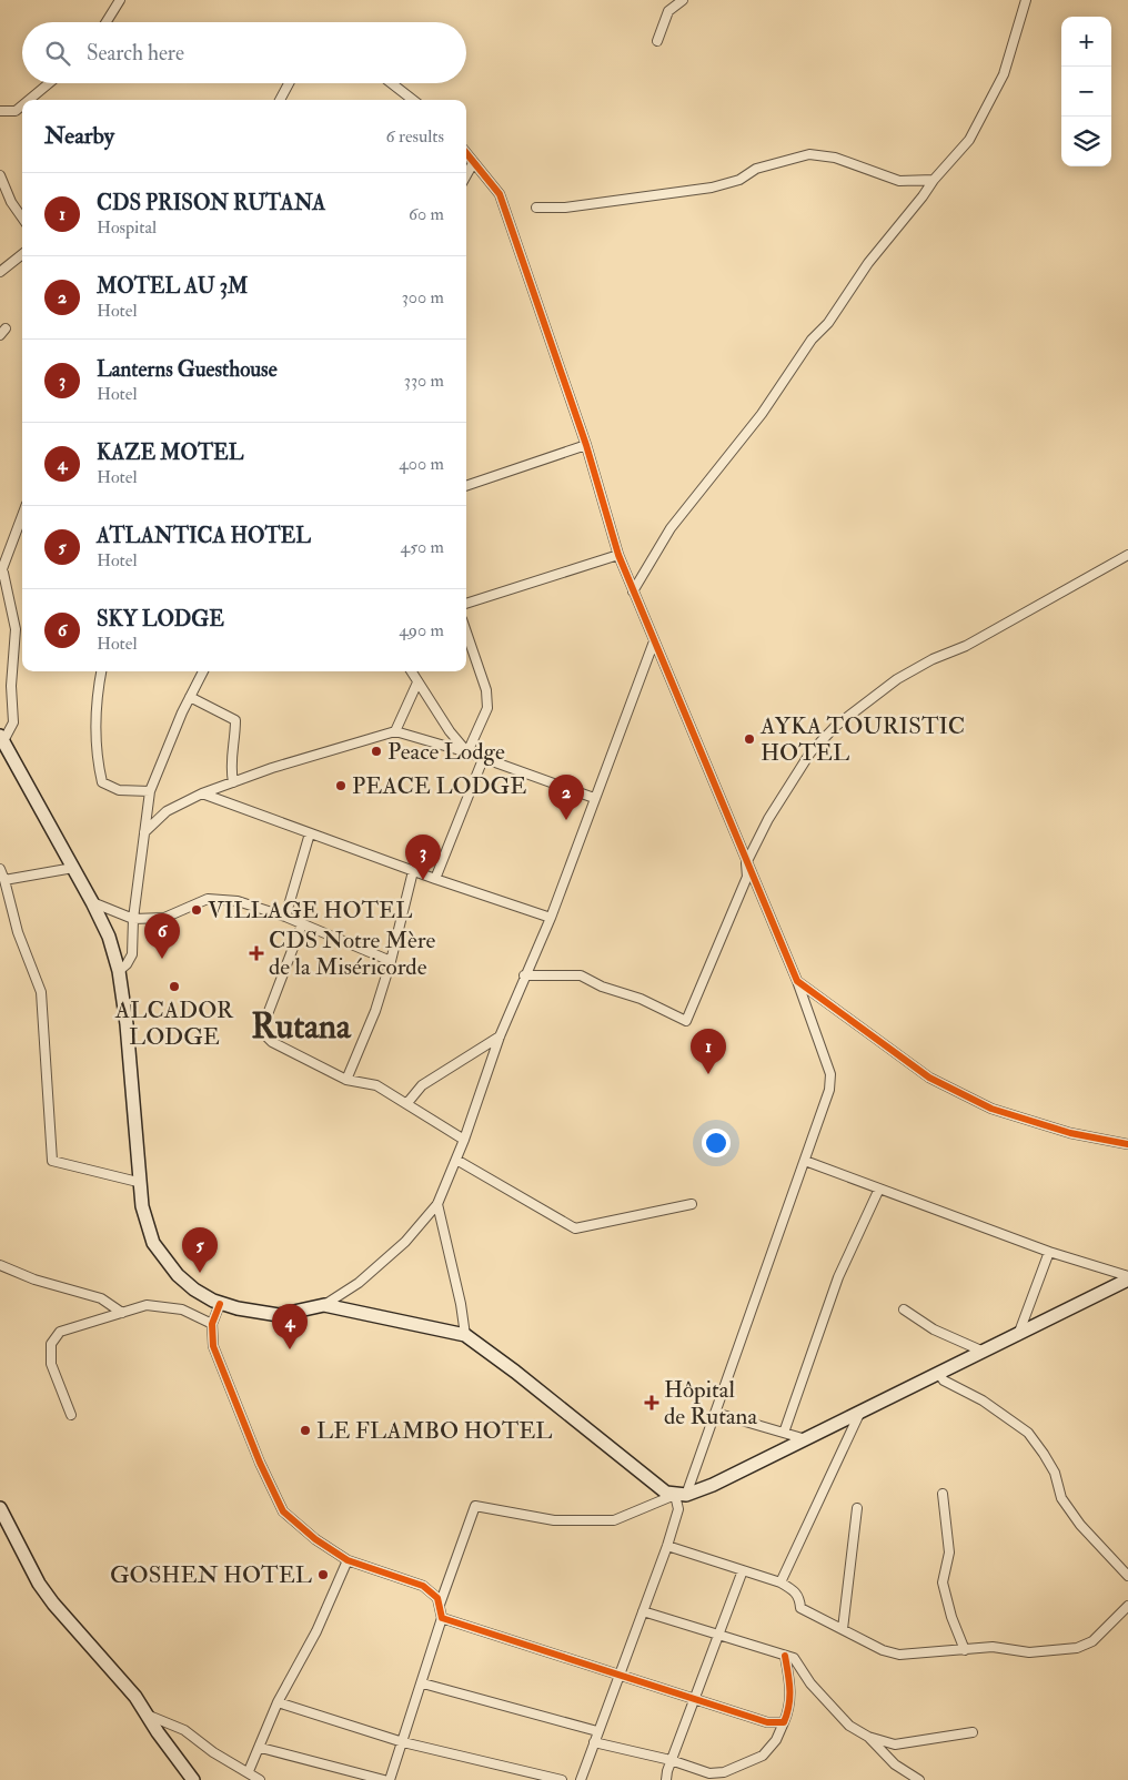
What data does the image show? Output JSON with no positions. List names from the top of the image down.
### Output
{
  "districts": ["Rutana"],
  "places": {
    "other": [
      "AYKA TOURISTIC HOTEL",
      "Peace Lodge",
      "PEACE LODGE",
      "VILLAGE HOTEL",
      "ALCADOR LODGE",
      "LE FLAMBO HOTEL",
      "GOSHEN HOTEL"
    ],
    "health": ["CDS Notre Mère de la Miséricorde", "Hôpital de Rutana"]
  },
  "page": {
    "map_buttons": ["+", "−"],
    "search": "Search here",
    "heading": ["Nearby", "6 results"],
    "list": [
      {
        "mark": "1",
        "name": "CDS PRISON RUTANA",
        "note": "Hospital",
        "value": "60 m"
      },
      {
        "mark": "2",
        "name": "MOTEL AU 3M",
        "note": "Hotel",
        "value": "300 m"
      },
      {
        "mark": "3",
        "name": "Lanterns Guesthouse",
        "note": "Hotel",
        "value": "330 m"
      },
      {
        "mark": "4",
        "name": "KAZE MOTEL",
        "note": "Hotel",
        "value": "400 m"
      },
      {
        "mark": "5",
        "name": "ATLANTICA HOTEL",
        "note": "Hotel",
        "value": "450 m"
      },
      {
        "mark": "6",
        "name": "SKY LODGE",
        "note": "Hotel",
        "value": "490 m"
      }
    ],
    "pins": [
      "2",
      "3",
      "6",
      "1",
      "5",
      "4"
    ]
  }
}
